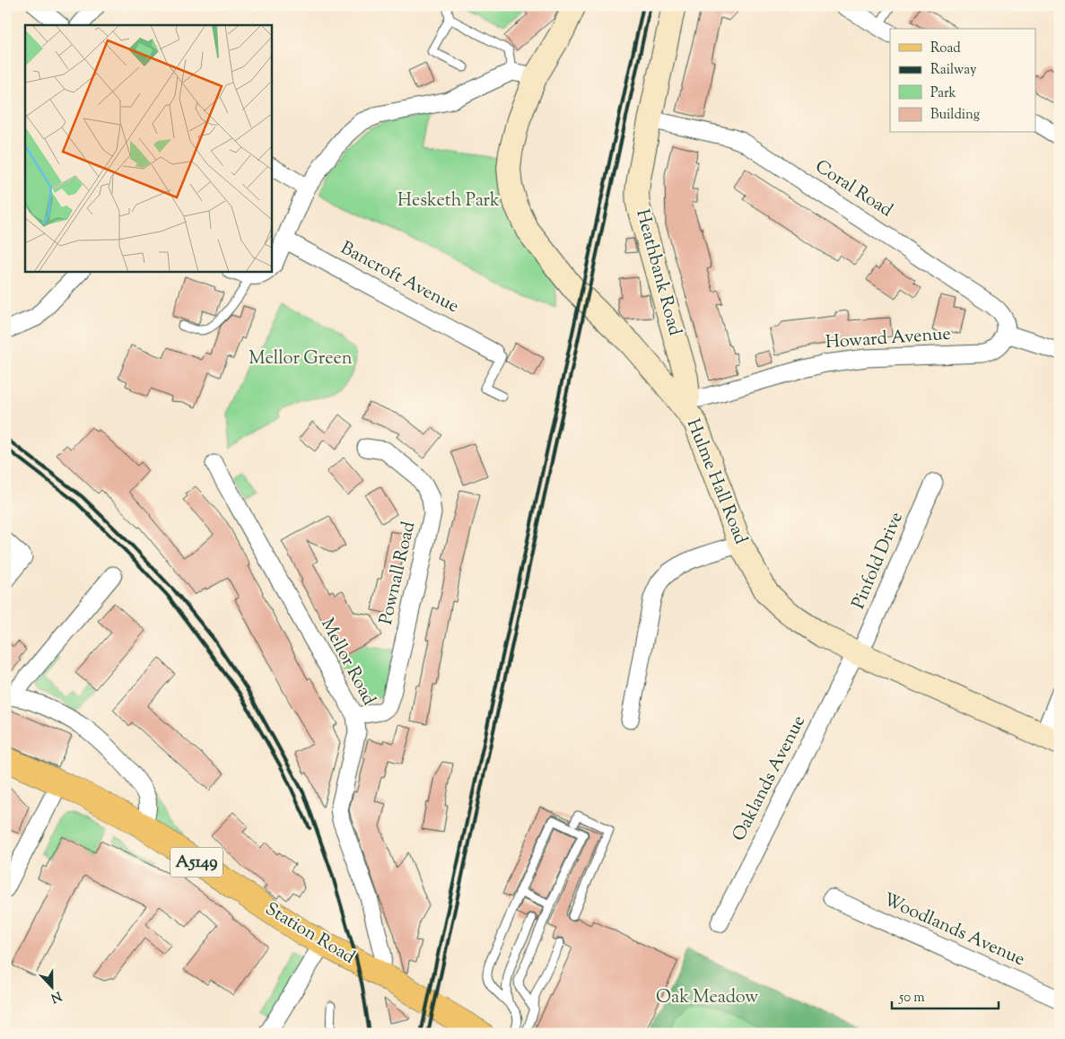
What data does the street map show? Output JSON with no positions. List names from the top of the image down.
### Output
{
  "streets": {
    "main road": [
      "Heathbank Road",
      "Hulme Hall Road",
      "A5149",
      "Station Road"
    ],
    "street": [
      "Coral Road",
      "Bancroft Avenue",
      "Howard Avenue",
      "Pinfold Drive",
      "Pownall Road",
      "Mellor Road",
      "Oaklands Avenue",
      "Woodlands Avenue"
    ]
  },
  "crossings": [
    ["Coral Road", "Heathbank Road"],
    ["Coral Road", "Howard Avenue"],
    ["Heathbank Road", "Howard Avenue"],
    ["Heathbank Road", "Hulme Hall Road"],
    ["Howard Avenue", "Hulme Hall Road"],
    ["Hulme Hall Road", "Pinfold Drive"],
    ["Hulme Hall Road", "Oaklands Avenue"],
    ["Pinfold Drive", "Oaklands Avenue"],
    ["Pownall Road", "Mellor Road"],
    ["Mellor Road", "Station Road"]
  ],
  "parks": ["Hesketh Park", "Mellor Green", "Oak Meadow"],
  "legend": [
    "Road",
    "Railway",
    "Park",
    "Building"
  ],
  "scale_bar": "50 m",
  "north": "bottom"
}
